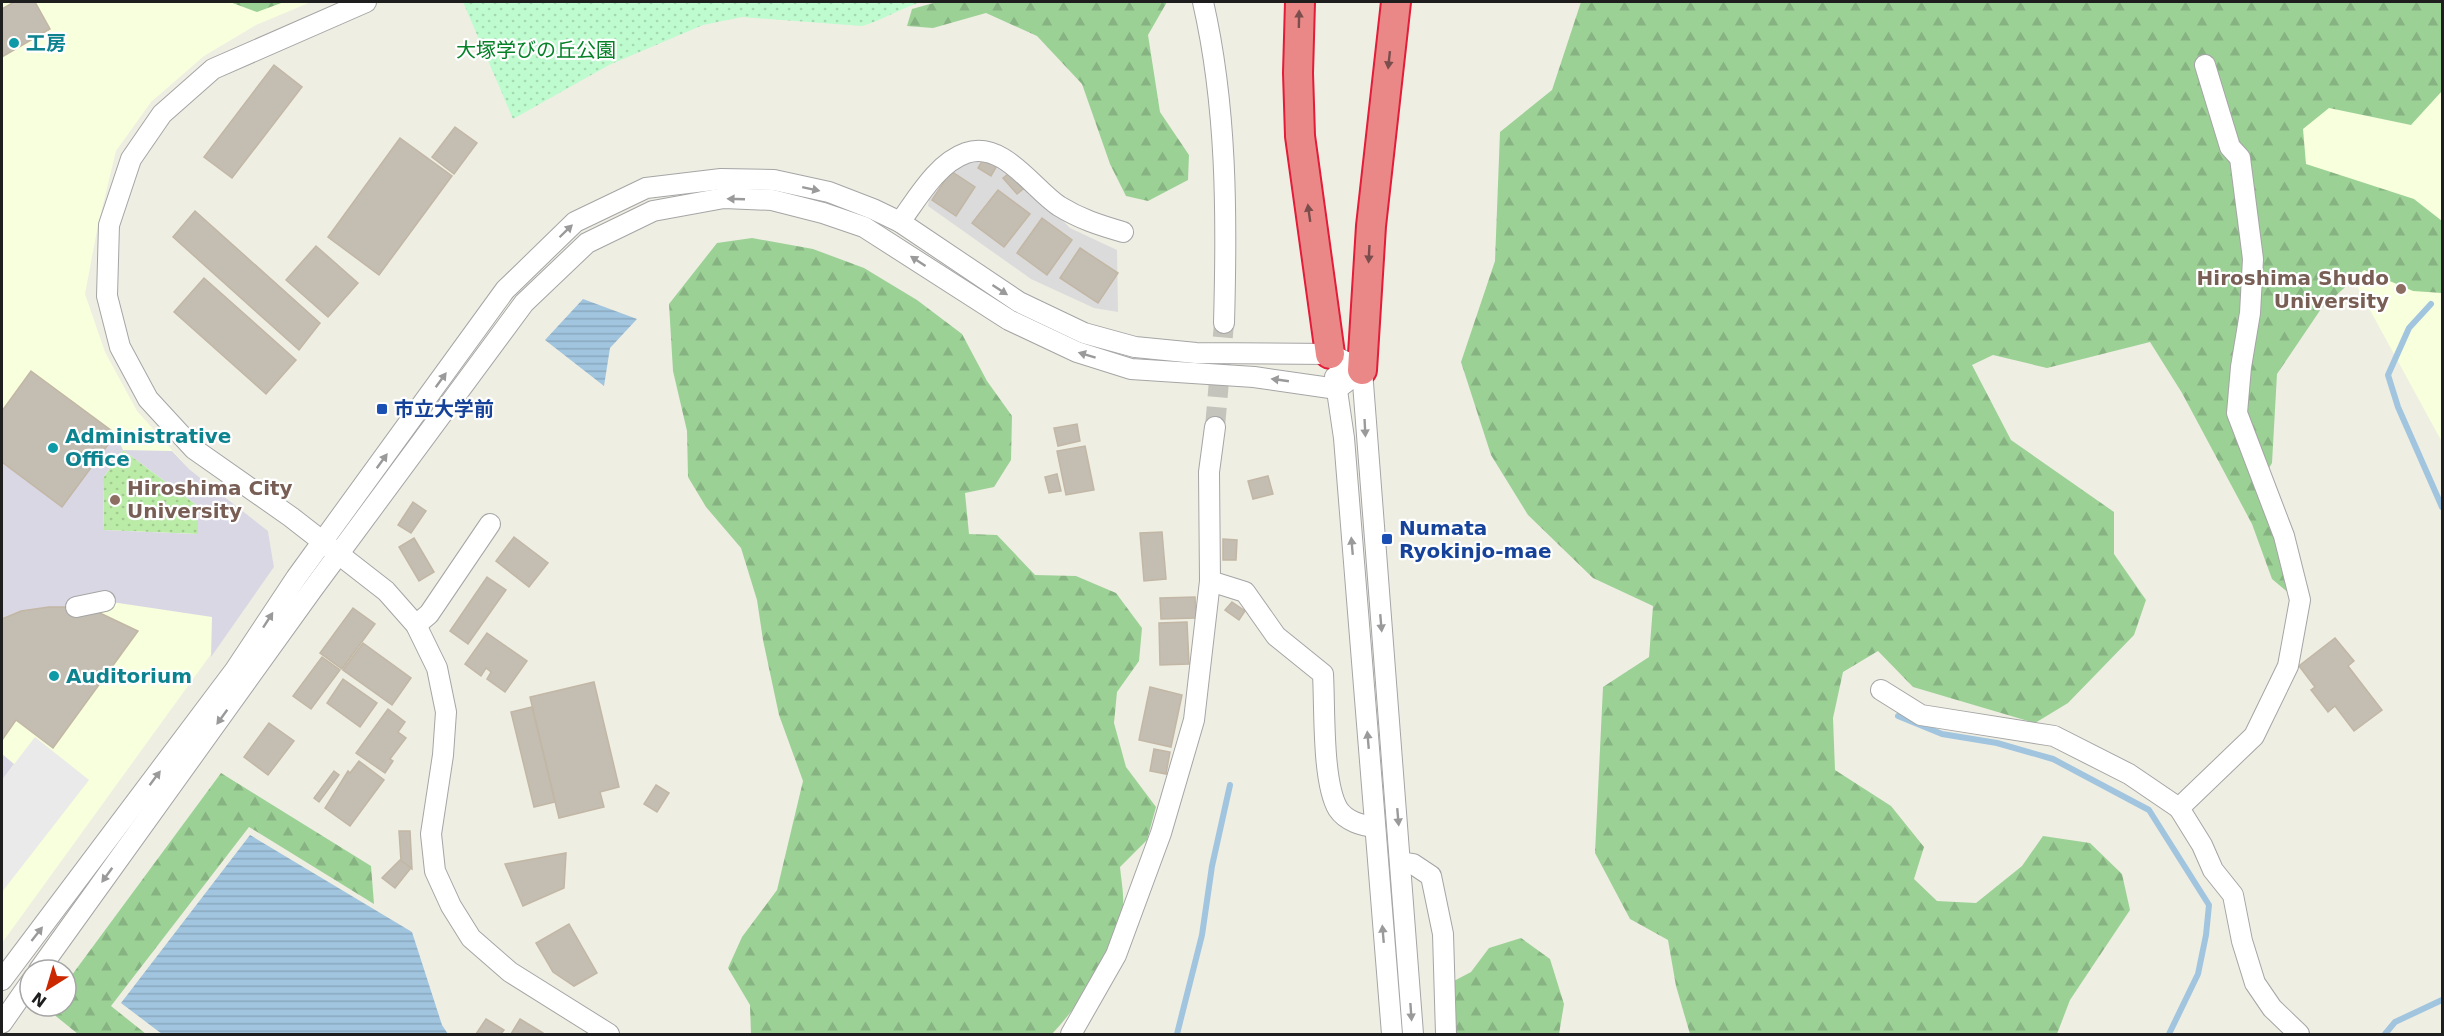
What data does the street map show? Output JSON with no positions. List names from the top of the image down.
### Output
{
  "parks": ["大塚学びの丘公園"],
  "places": {
    "other": [
      "工房",
      "Hiroshima Shudo University",
      "Administrative Office",
      "Hiroshima City University",
      "Auditorium"
    ],
    "transit": ["市立大学前", "Numata Ryokinjo-mae"]
  },
  "north": "bottom left"
}
